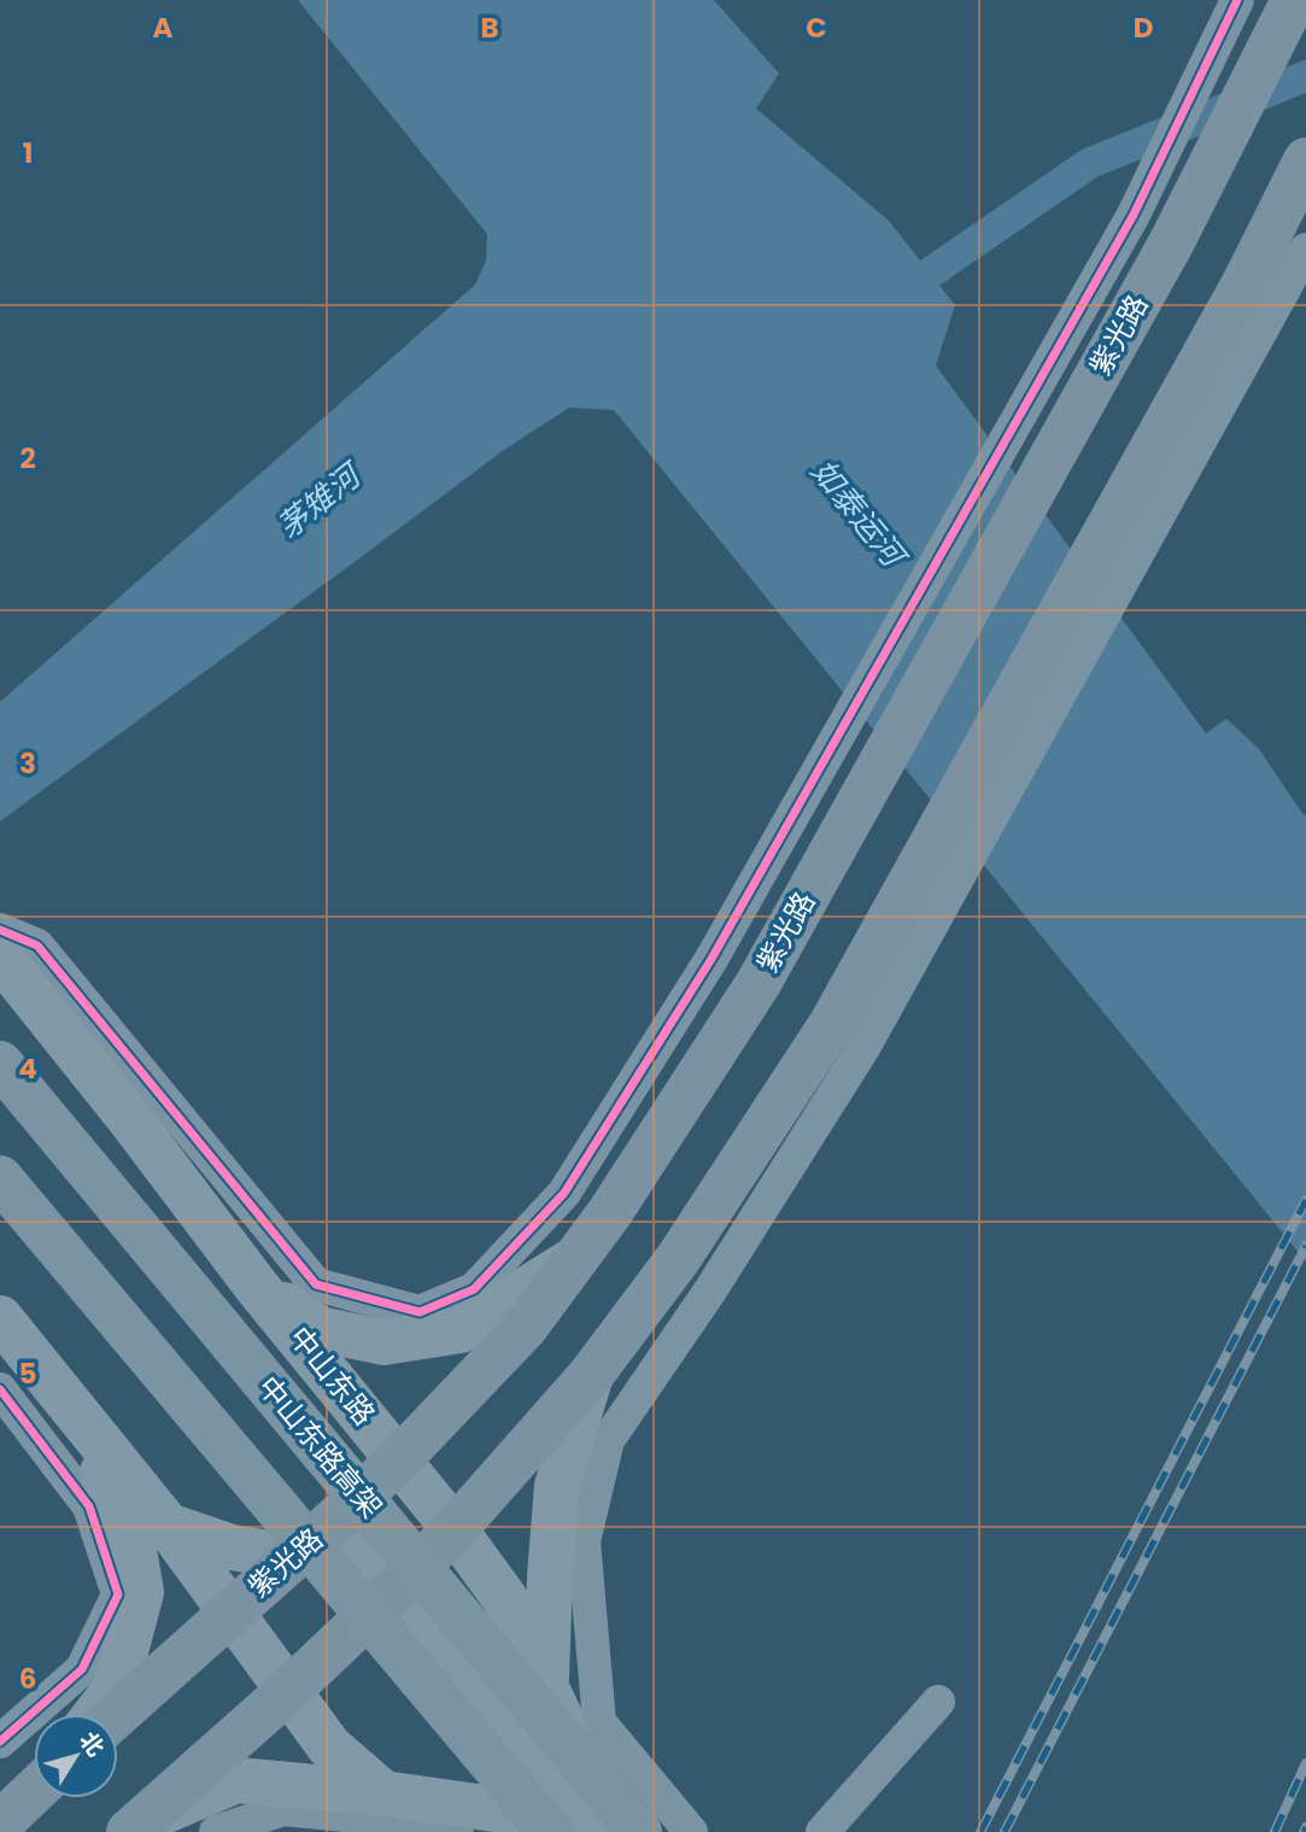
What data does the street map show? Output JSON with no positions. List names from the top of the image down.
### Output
{
  "streets": {
    "highway": ["中山东路高架"],
    "main road": ["紫光路", "中山东路"]
  },
  "crossings": [
    ["紫光路", "中山东路"]
  ],
  "water": ["茅雉河", "如泰运河"],
  "north": "top right",
  "grid": {
    "columns": [
      "A",
      "B",
      "C",
      "D"
    ],
    "rows": [
      "1",
      "2",
      "3",
      "4",
      "5",
      "6"
    ]
  }
}
